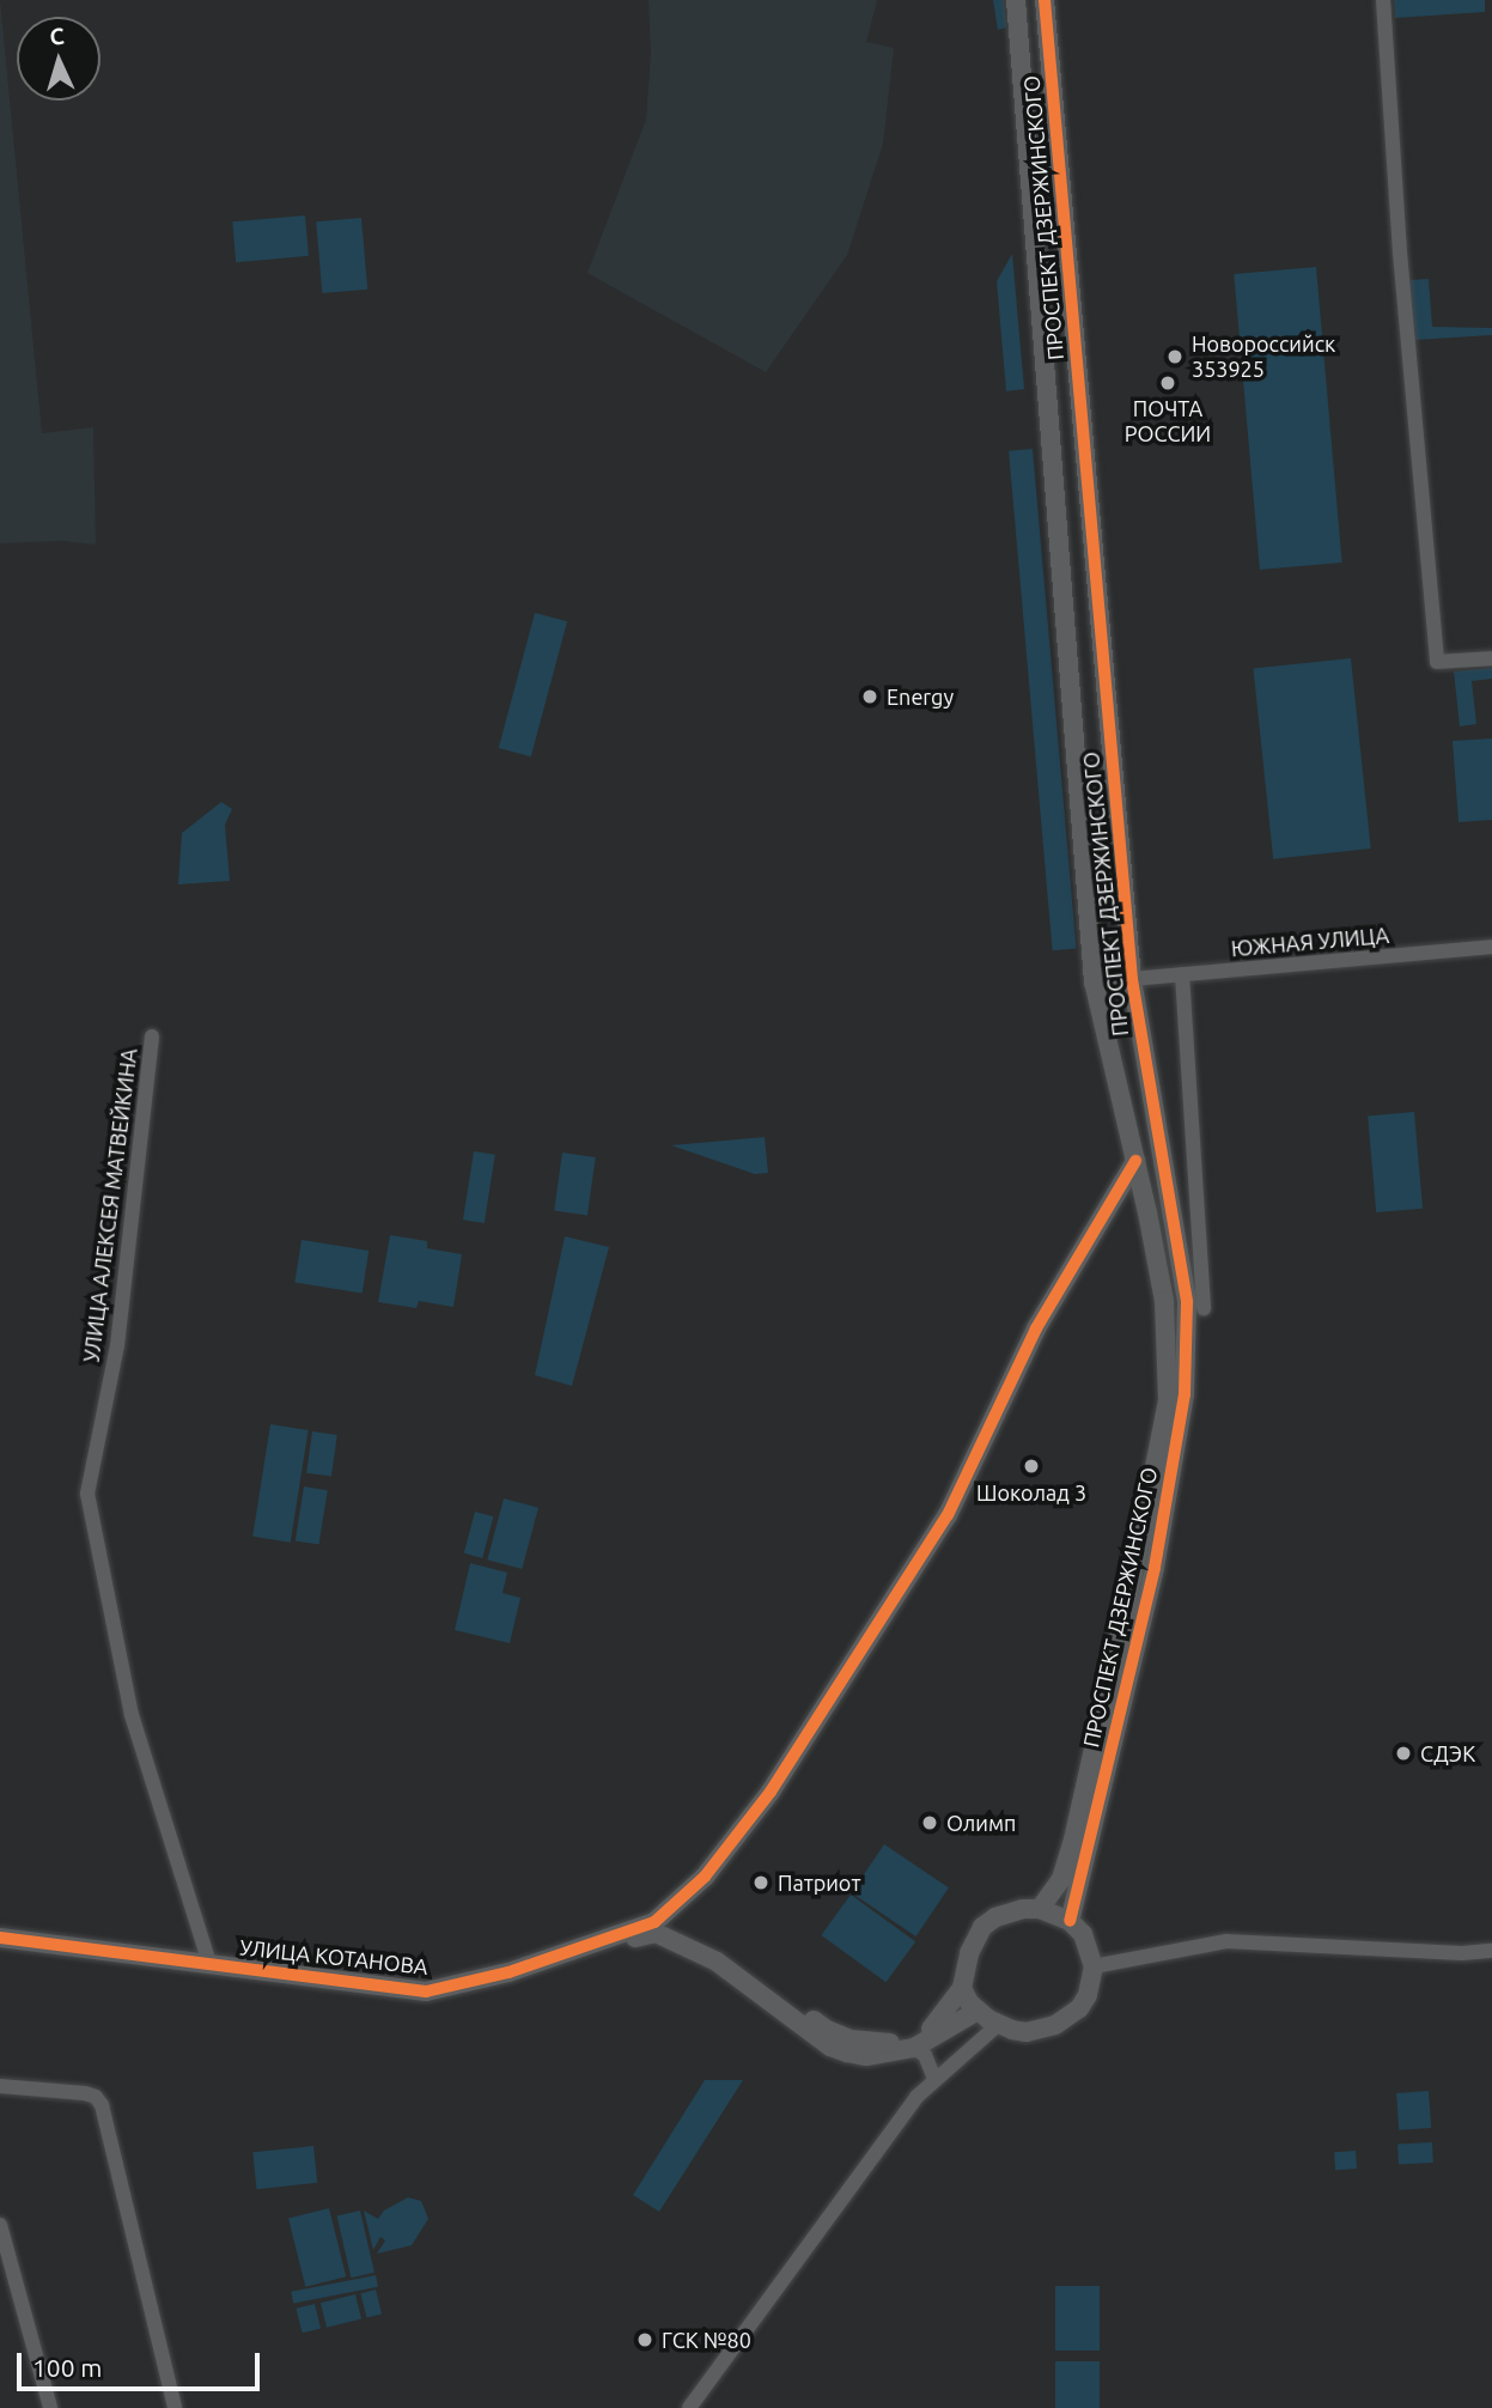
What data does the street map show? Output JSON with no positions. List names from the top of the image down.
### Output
{
  "streets": {
    "street": [
      "ПРОСПЕКТ ДЗЕРЖИНСКОГО",
      "ЮЖНАЯ УЛИЦА",
      "УЛИЦА АЛЕКСЕЯ МАТВЕЙКИНА",
      "УЛИЦА КОТАНОВА"
    ]
  },
  "crossings": [
    ["ПРОСПЕКТ ДЗЕРЖИНСКОГО", "ЮЖНАЯ УЛИЦА"],
    ["УЛИЦА АЛЕКСЕЯ МАТВЕЙКИНА", "УЛИЦА КОТАНОВА"]
  ],
  "places": [
    "Новороссийск 353925",
    "ПОЧТА РОССИИ",
    "Energy",
    "Шоколад 3",
    "СДЭК",
    "Олимп",
    "Патриот",
    "ГСК №80"
  ],
  "scale_bar": "100 m",
  "north": "top"
}
